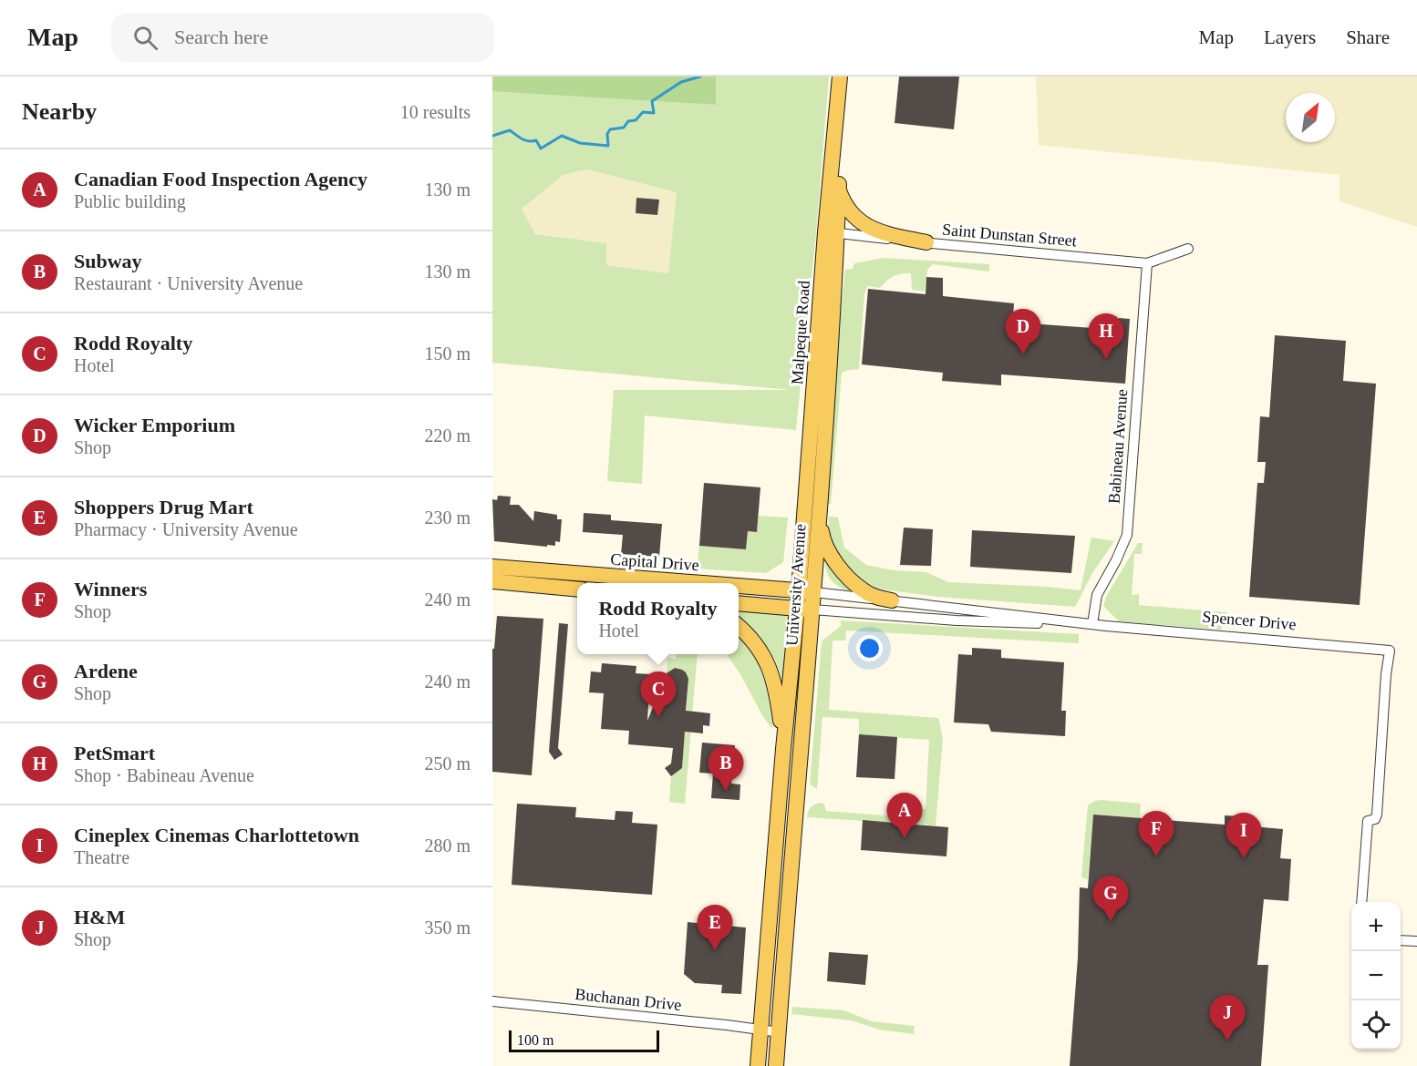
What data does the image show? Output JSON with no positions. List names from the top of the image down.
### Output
{
  "streets": {
    "main road": ["Malpeque Road", "Capital Drive", "University Avenue"],
    "street": [
      "Saint Dunstan Street",
      "Babineau Avenue",
      "Spencer Drive",
      "Buchanan Drive"
    ]
  },
  "crossings": [
    ["Saint Dunstan Street", "Malpeque Road"],
    ["Saint Dunstan Street", "Babineau Avenue"],
    ["Saint Dunstan Street", "University Avenue"],
    ["Malpeque Road", "Capital Drive"],
    ["Malpeque Road", "University Avenue"],
    ["Babineau Avenue", "Spencer Drive"],
    ["Capital Drive", "University Avenue"],
    ["University Avenue", "Buchanan Drive"]
  ],
  "scale_bar": "100 m",
  "north": "top right",
  "page": {
    "header": "Map",
    "search": "Search here",
    "nav": ["Map", "Layers", "Share"],
    "heading": ["Nearby", "10 results"],
    "list": [
      {
        "mark": "A",
        "name": "Canadian Food Inspection Agency",
        "note": "Public building",
        "value": "130 m"
      },
      {
        "mark": "B",
        "name": "Subway",
        "note": "Restaurant · University Avenue",
        "value": "130 m"
      },
      {
        "mark": "C",
        "name": "Rodd Royalty",
        "note": "Hotel",
        "value": "150 m"
      },
      {
        "mark": "D",
        "name": "Wicker Emporium",
        "note": "Shop",
        "value": "220 m"
      },
      {
        "mark": "E",
        "name": "Shoppers Drug Mart",
        "note": "Pharmacy · University Avenue",
        "value": "230 m"
      },
      {
        "mark": "F",
        "name": "Winners",
        "note": "Shop",
        "value": "240 m"
      },
      {
        "mark": "G",
        "name": "Ardene",
        "note": "Shop",
        "value": "240 m"
      },
      {
        "mark": "H",
        "name": "PetSmart",
        "note": "Shop · Babineau Avenue",
        "value": "250 m"
      },
      {
        "mark": "I",
        "name": "Cineplex Cinemas Charlottetown",
        "note": "Theatre",
        "value": "280 m"
      },
      {
        "mark": "J",
        "name": "H&M",
        "note": "Shop",
        "value": "350 m"
      }
    ],
    "pins": [
      "D",
      "H",
      "C",
      "B",
      "A",
      "F",
      "I",
      "G",
      "E",
      "J"
    ],
    "popup": ["Rodd Royalty", "Hotel"],
    "map_buttons": ["+", "−"],
    "scale": "100 m"
  }
}
